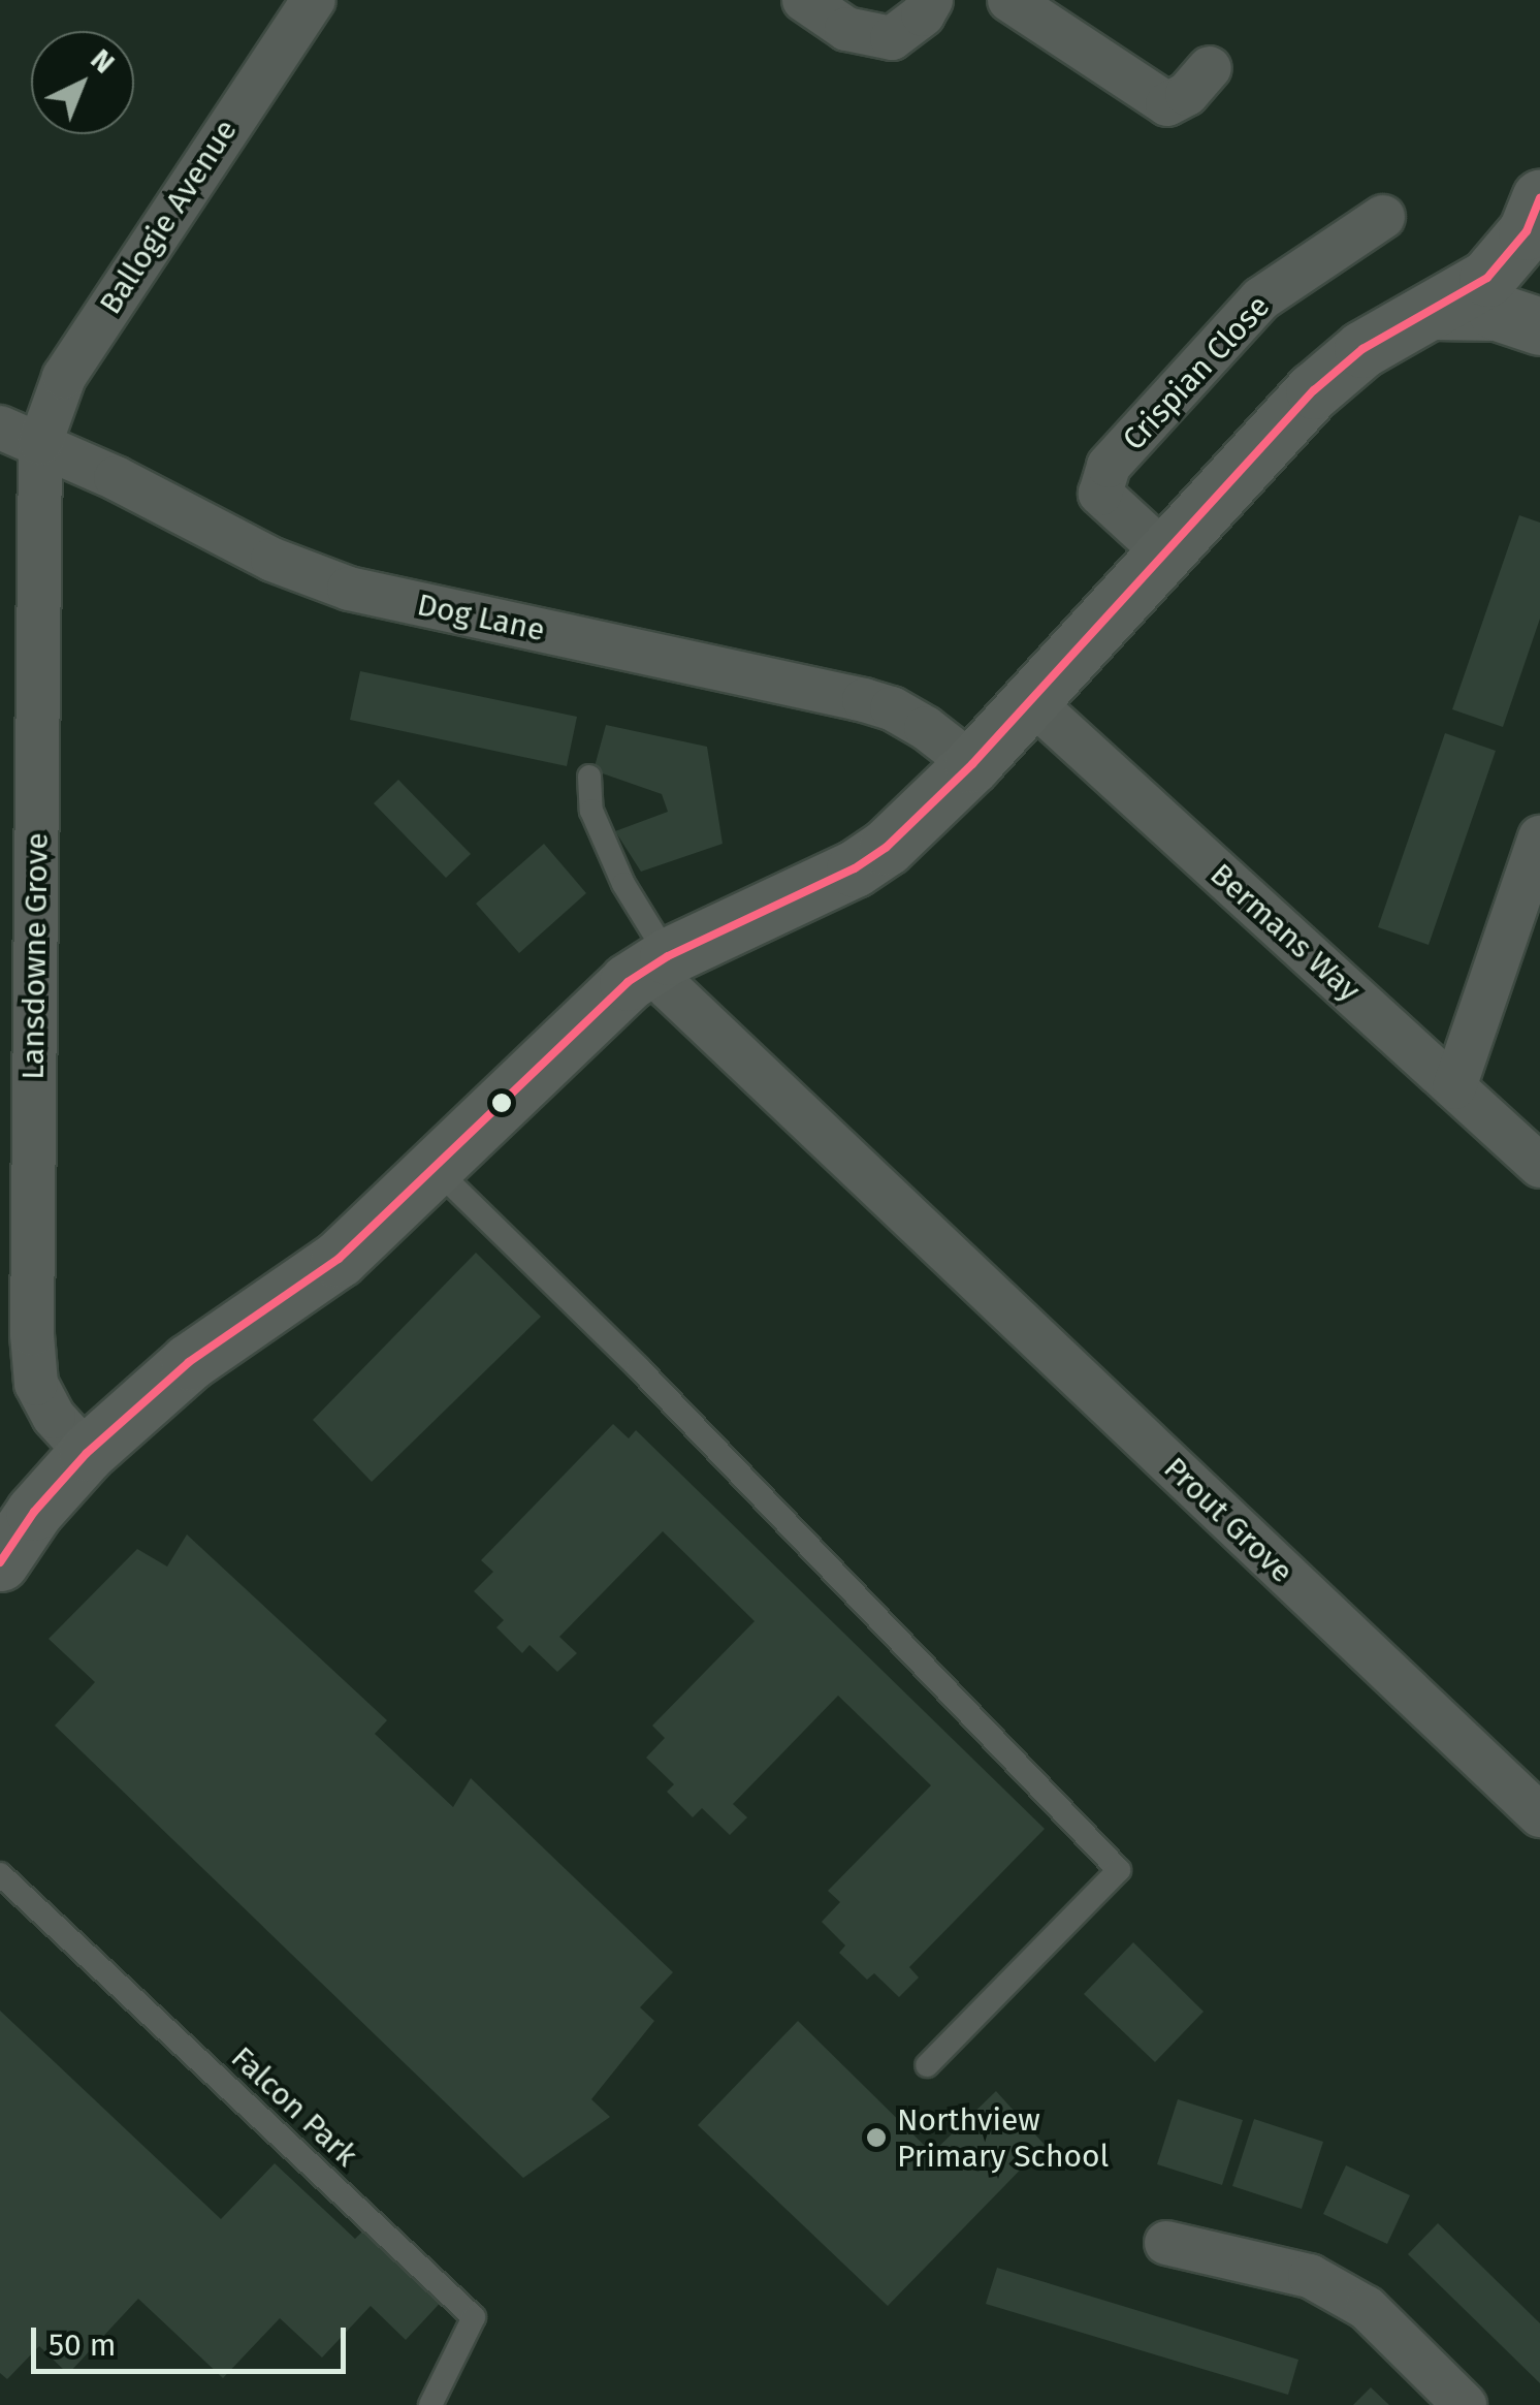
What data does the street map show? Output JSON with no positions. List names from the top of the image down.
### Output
{
  "streets": {
    "street": [
      "Ballogie Avenue",
      "Crispian Close",
      "Dog Lane",
      "Bermans Way",
      "Lansdowne Grove",
      "Prout Grove"
    ],
    "lane": ["Falcon Park"]
  },
  "crossings": [
    ["Ballogie Avenue", "Dog Lane"],
    ["Ballogie Avenue", "Lansdowne Grove"],
    ["Dog Lane", "Lansdowne Grove"]
  ],
  "places": ["Northview Primary School"],
  "scale_bar": "50 m",
  "north": "top right"
}
